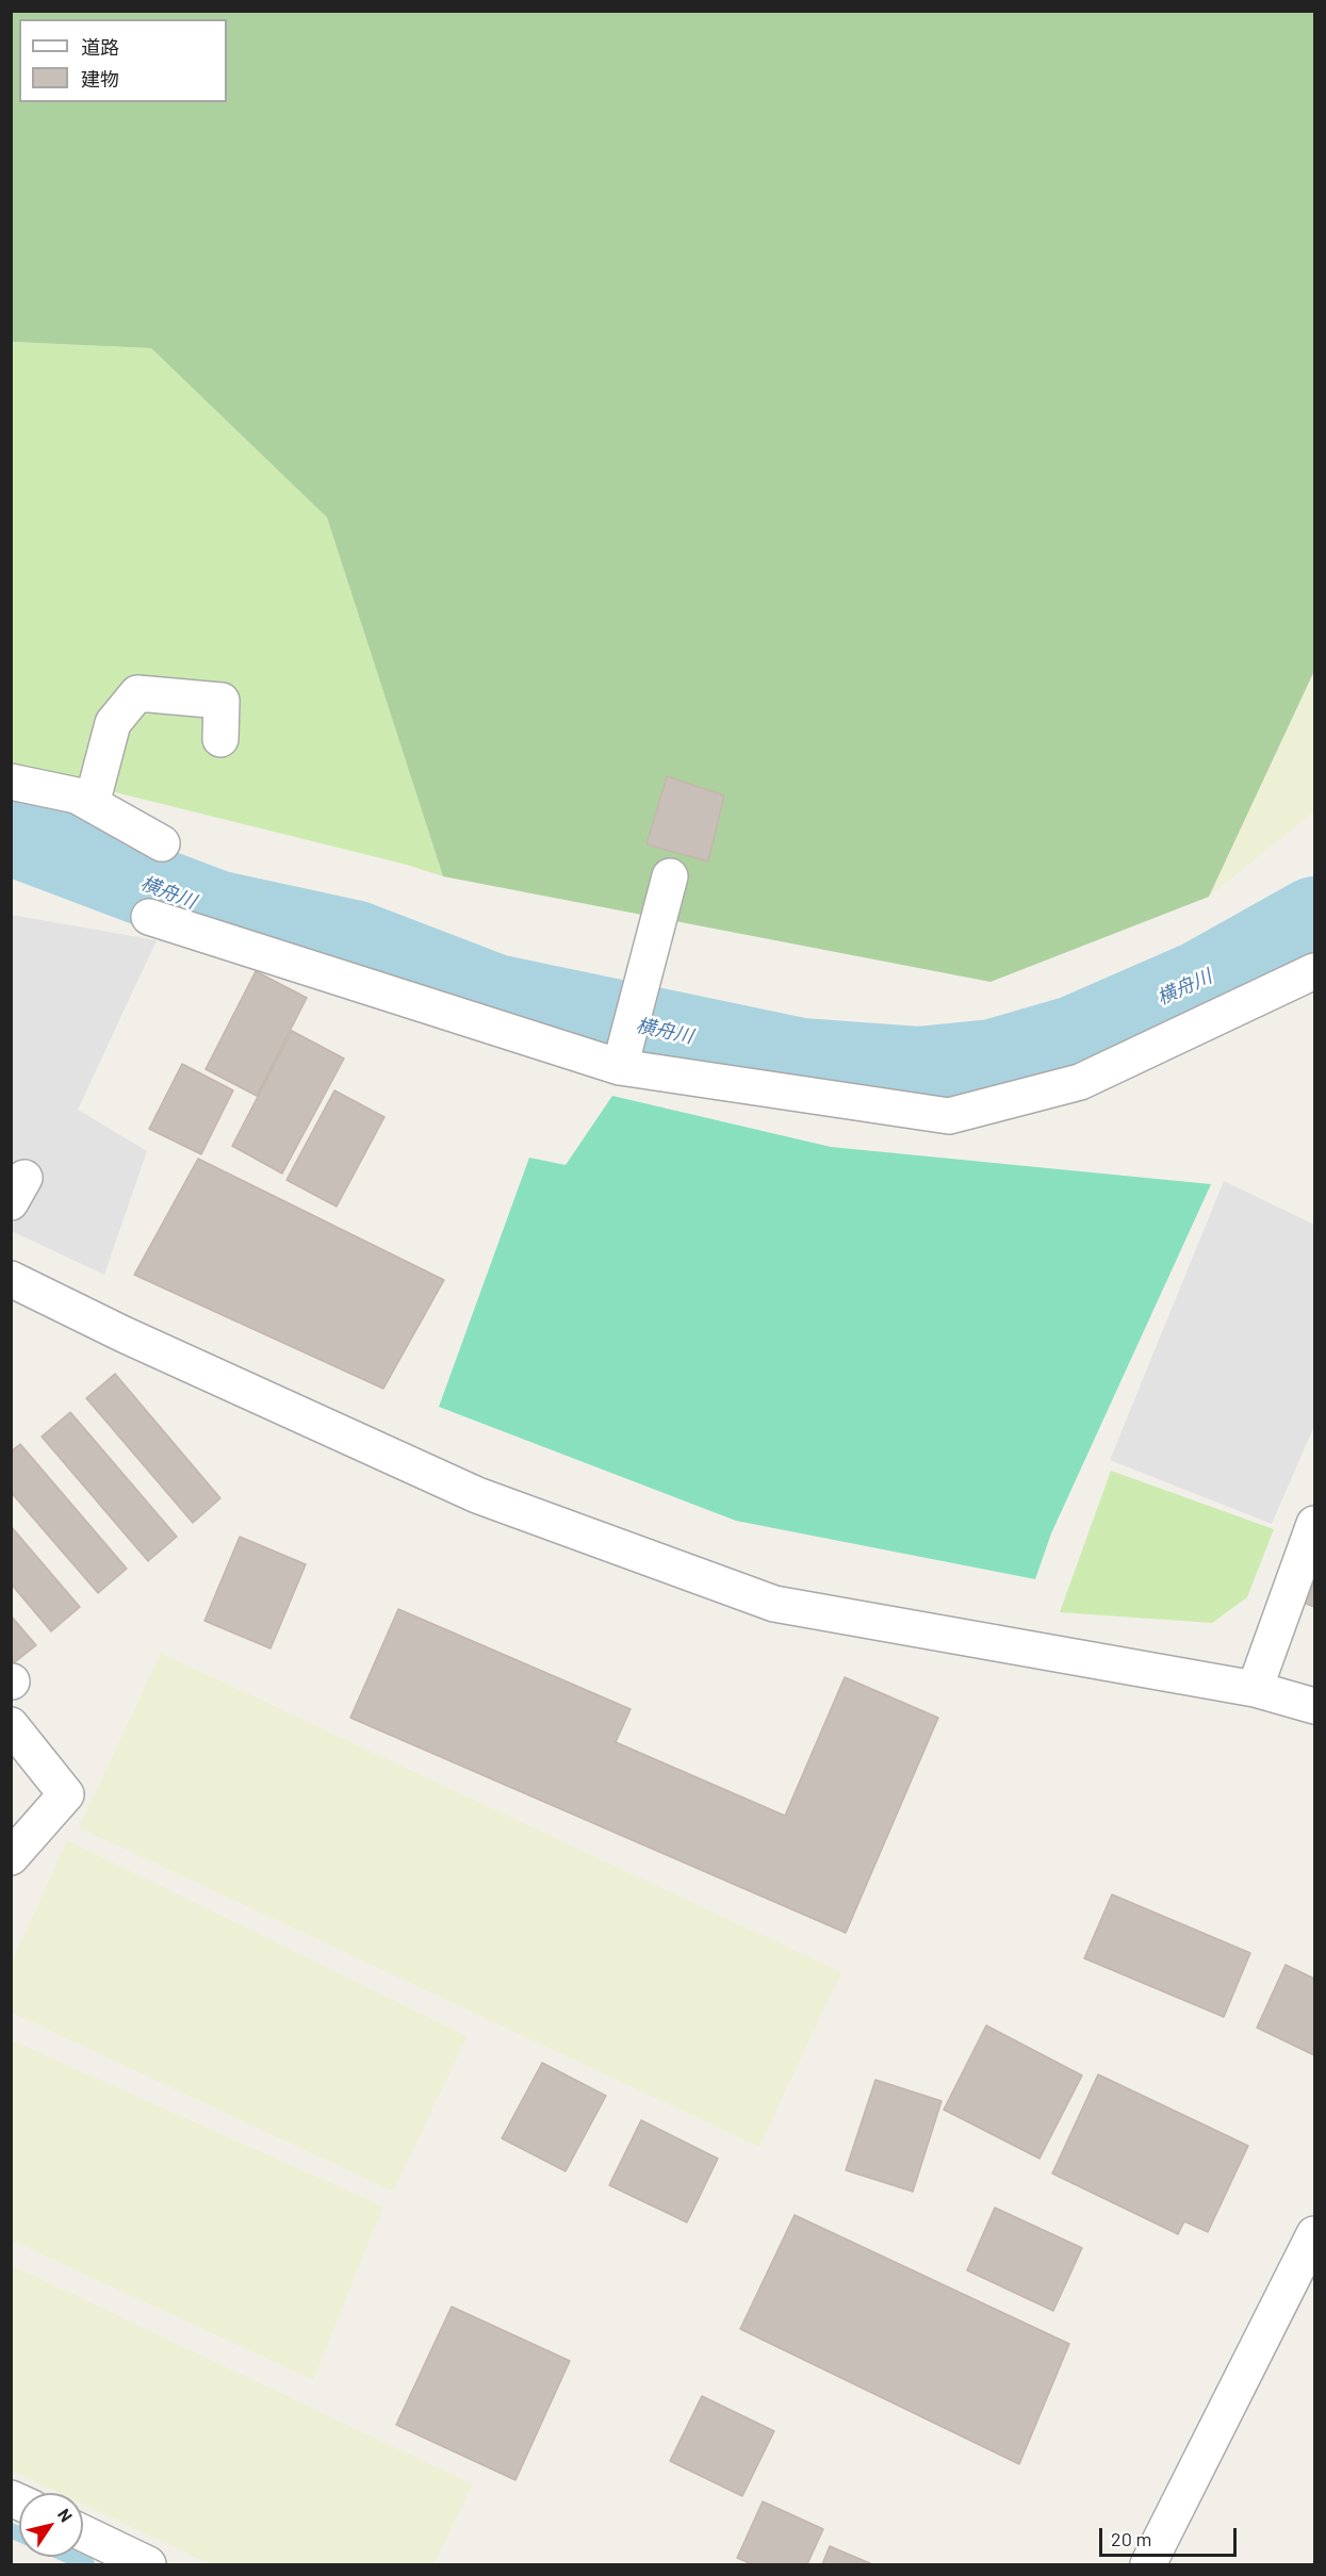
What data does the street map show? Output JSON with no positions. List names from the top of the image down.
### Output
{
  "water": ["横舟川"],
  "legend": ["道路", "建物"],
  "scale_bar": "20 m",
  "north": "top right"
}
